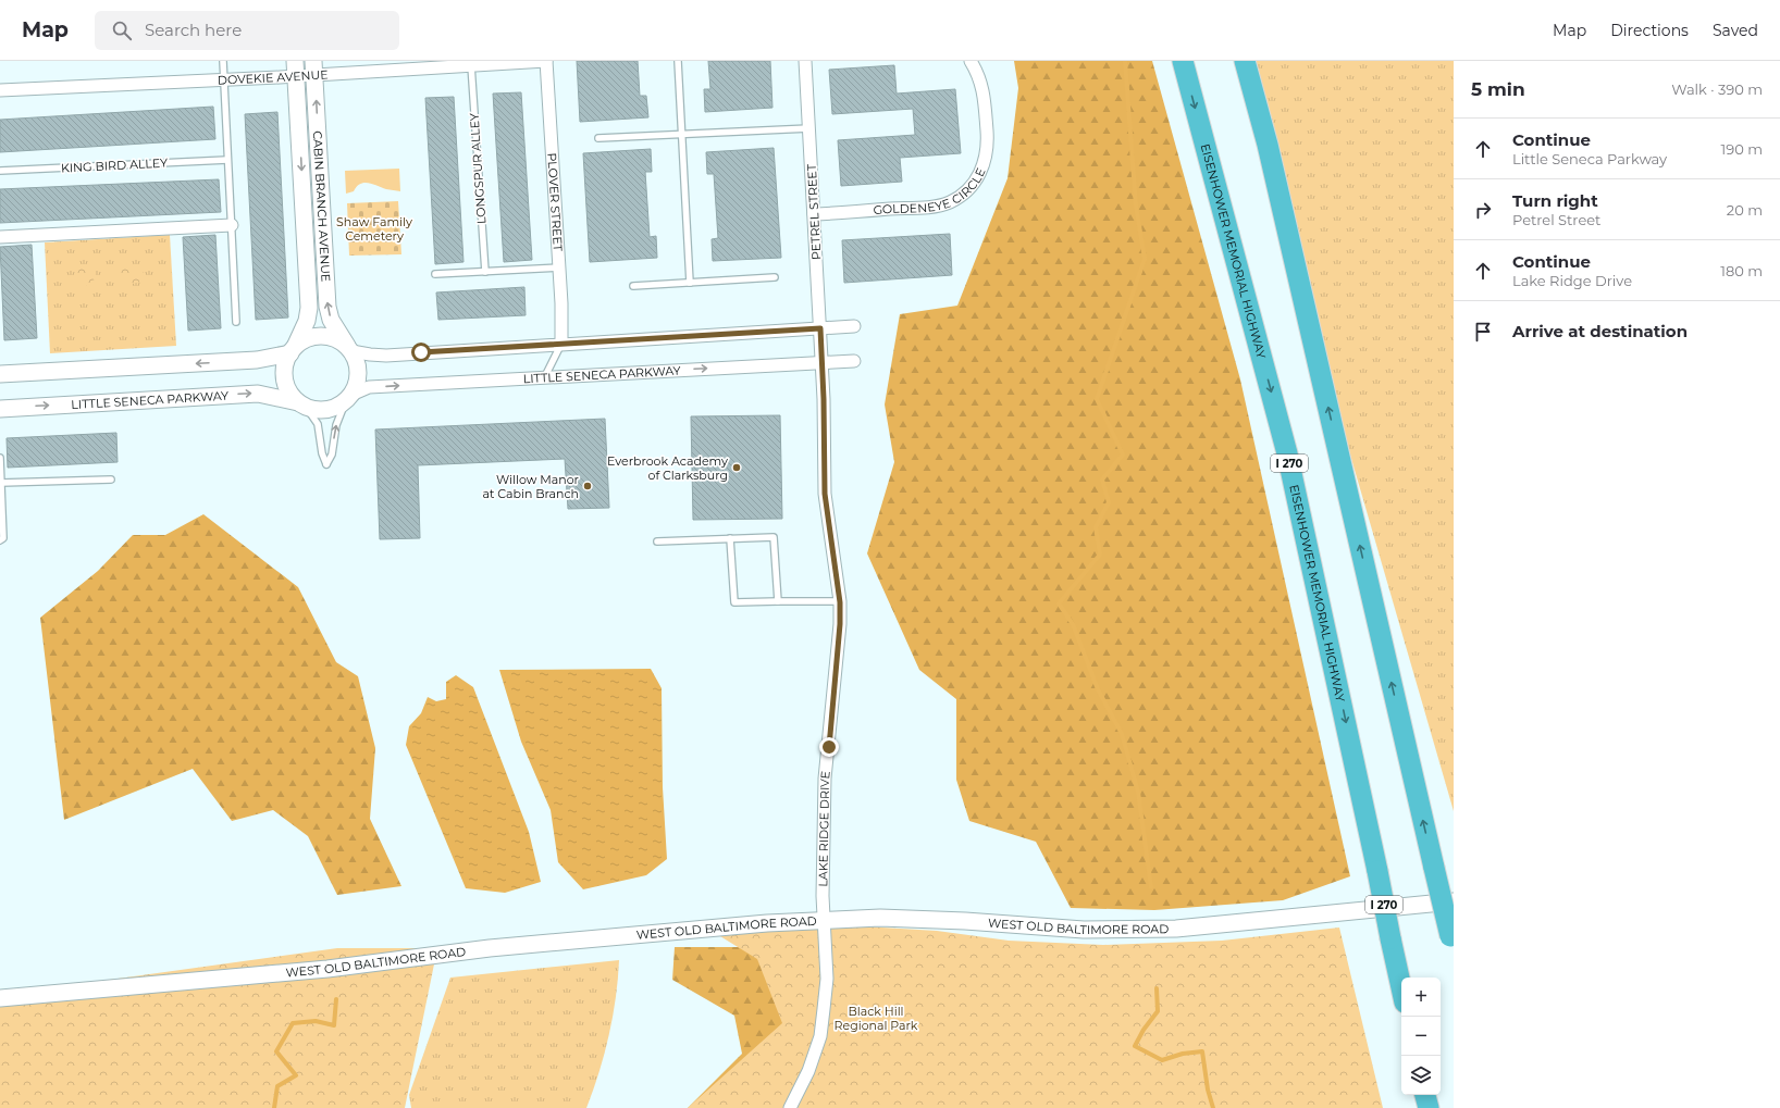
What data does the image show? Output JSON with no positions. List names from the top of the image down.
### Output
{
  "streets": {
    "highway": ["EISENHOWER MEMORIAL HIGHWAY", "I 270"],
    "street": [
      "DOVEKIE AVENUE",
      "GOLDENEYE CIRCLE",
      "PLOVER STREET",
      "CABIN BRANCH AVENUE",
      "PETREL STREET",
      "LITTLE SENECA PARKWAY",
      "LAKE RIDGE DRIVE",
      "WEST OLD BALTIMORE ROAD"
    ],
    "lane": ["KING BIRD ALLEY", "LONGSPUR ALLEY"]
  },
  "crossings": [
    ["DOVEKIE AVENUE", "LONGSPUR ALLEY"],
    ["DOVEKIE AVENUE", "PLOVER STREET"],
    ["DOVEKIE AVENUE", "CABIN BRANCH AVENUE"],
    ["GOLDENEYE CIRCLE", "PETREL STREET"],
    ["CABIN BRANCH AVENUE", "LITTLE SENECA PARKWAY"],
    ["PETREL STREET", "LITTLE SENECA PARKWAY"],
    ["PETREL STREET", "LAKE RIDGE DRIVE"],
    ["LITTLE SENECA PARKWAY", "LAKE RIDGE DRIVE"],
    ["LAKE RIDGE DRIVE", "WEST OLD BALTIMORE ROAD"]
  ],
  "parks": ["Shaw Family Cemetery", "Black Hill Regional Park"],
  "places": ["Everbrook Academy of Clarksburg", "Willow Manor at Cabin Branch"],
  "page": {
    "header": "Map",
    "search": "Search here",
    "nav": ["Map", "Directions", "Saved"],
    "heading": ["5 min", "Walk · 390 m"],
    "list": [
      ["Continue", "Little Seneca Parkway", "190 m"],
      ["Turn right", "Petrel Street", "20 m"],
      ["Continue", "Lake Ridge Drive", "180 m"],
      "Arrive at destination"
    ],
    "map_buttons": ["+", "−"]
  }
}
